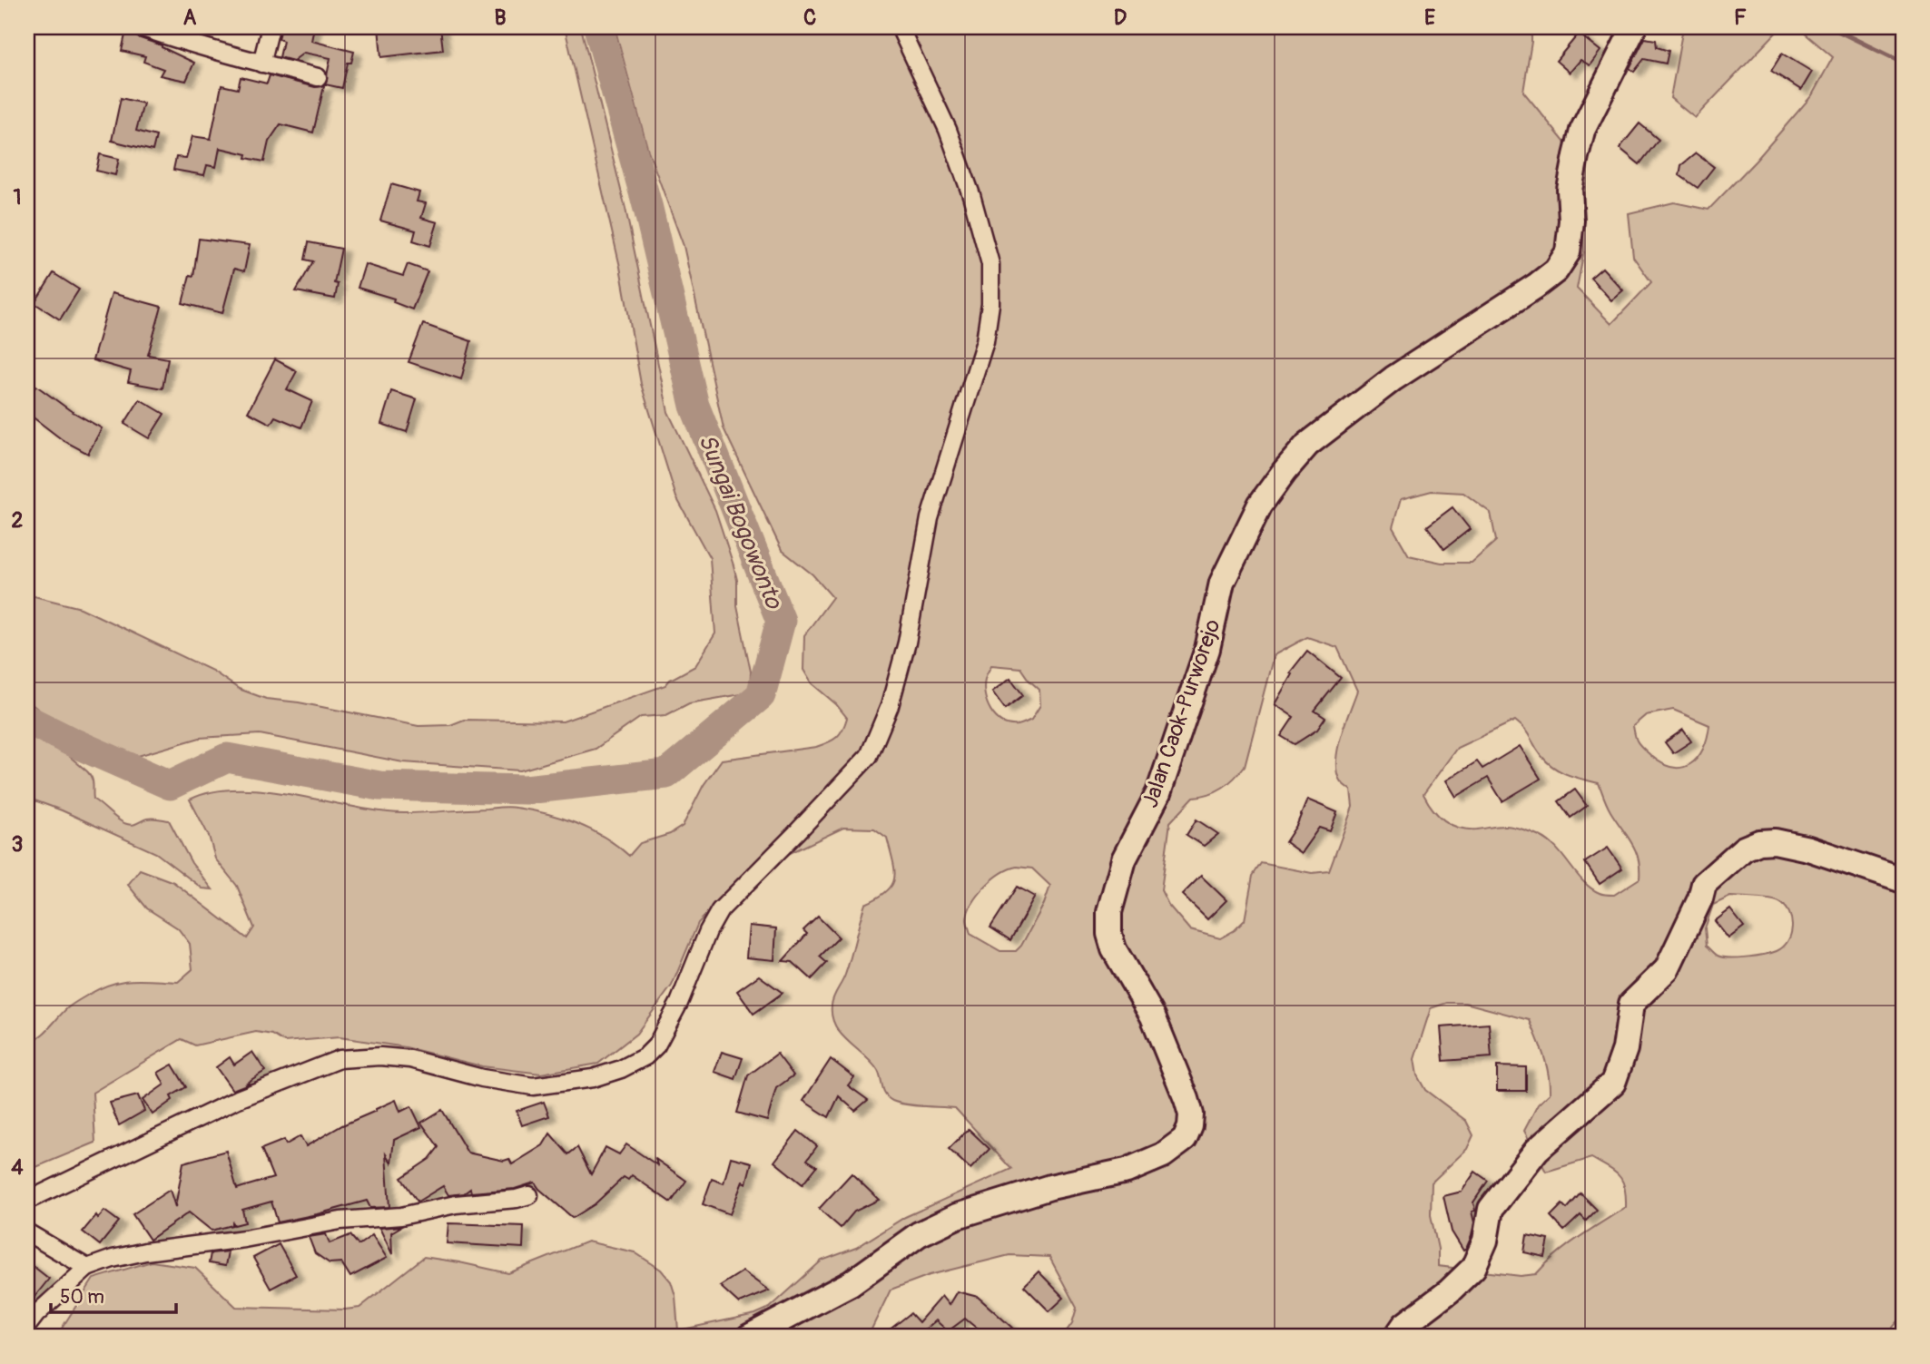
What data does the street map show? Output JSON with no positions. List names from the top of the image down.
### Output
{
  "streets": {
    "street": ["Jalan Caok-Purworejo"]
  },
  "water": ["Sungai Bogowonto"],
  "scale_bar": "50 m",
  "grid": {
    "columns": [
      "A",
      "B",
      "C",
      "D",
      "E",
      "F"
    ],
    "rows": [
      "1",
      "2",
      "3",
      "4"
    ]
  }
}
